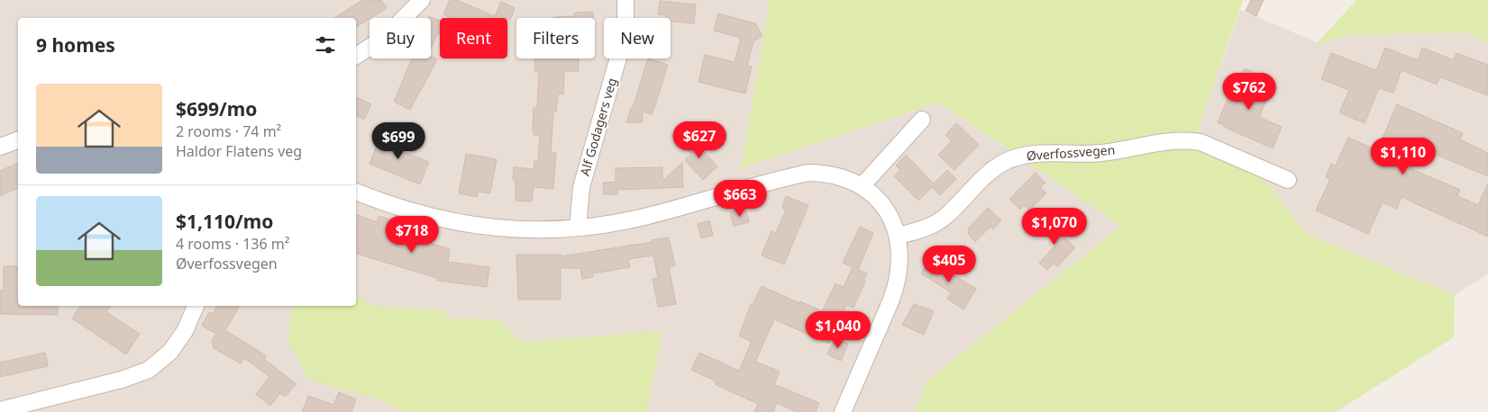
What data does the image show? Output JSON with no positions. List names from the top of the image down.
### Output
{
  "streets": {
    "street": ["Alf Godagers veg", "Øverfossvegen"]
  },
  "page": {
    "chip": [
      "Buy",
      "Rent",
      "Filters",
      "New"
    ],
    "heading": "9 homes",
    "list": [
      {
        "name": "$699/mo",
        "note": "2 rooms · 74 m² · Haldor Flatens veg"
      },
      {
        "name": "$1,110/mo",
        "note": "4 rooms · 136 m² · Øverfossvegen"
      }
    ],
    "price": [
      "$762",
      "$627",
      "$699",
      "$1,110",
      "$663",
      "$1,070",
      "$718",
      "$405",
      "$1,040"
    ]
  }
}
